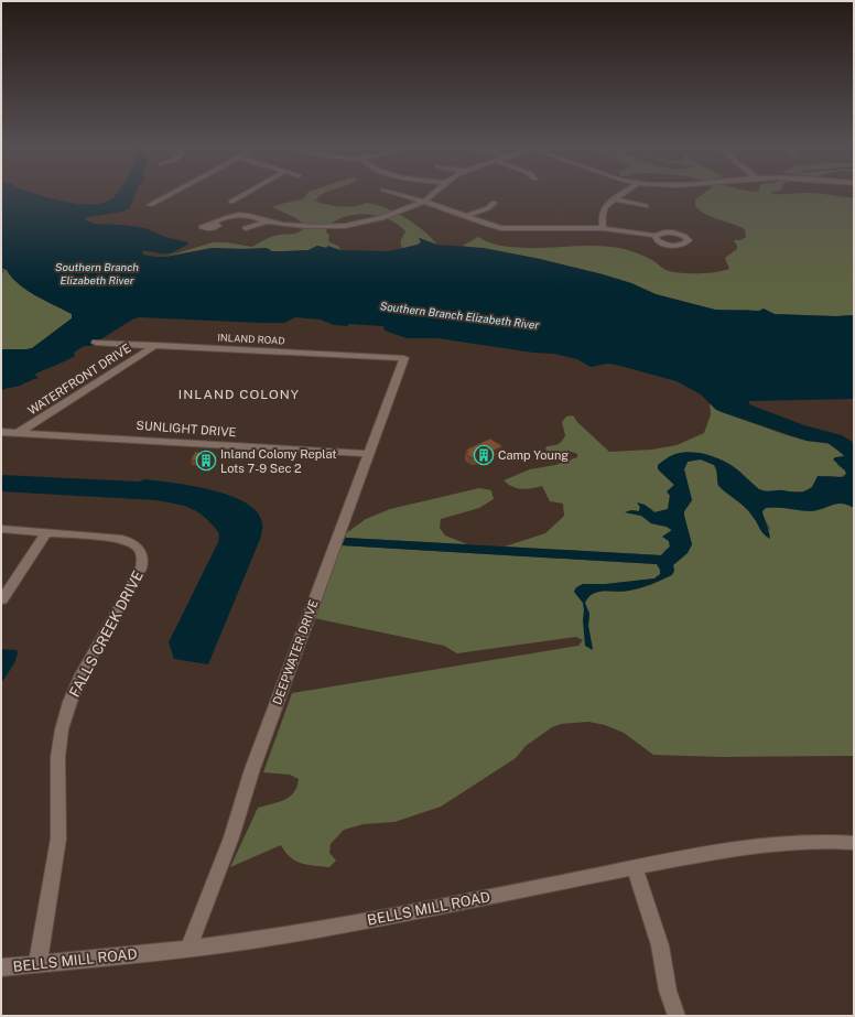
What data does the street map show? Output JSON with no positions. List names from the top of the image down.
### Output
{
  "streets": {
    "street": [
      "INLAND ROAD",
      "WATERFRONT DRIVE",
      "SUNLIGHT DRIVE",
      "FALLS CREEK DRIVE",
      "DEEPWATER DRIVE",
      "BELLS MILL ROAD"
    ]
  },
  "crossings": [
    ["INLAND ROAD", "WATERFRONT DRIVE"],
    ["INLAND ROAD", "DEEPWATER DRIVE"],
    ["WATERFRONT DRIVE", "SUNLIGHT DRIVE"],
    ["SUNLIGHT DRIVE", "DEEPWATER DRIVE"],
    ["FALLS CREEK DRIVE", "BELLS MILL ROAD"],
    ["DEEPWATER DRIVE", "BELLS MILL ROAD"]
  ],
  "districts": ["INLAND COLONY"],
  "water": ["Southern Branch Elizabeth River"],
  "places": {
    "building": ["Camp Young", "Inland Colony Replat Lots 7-9 Sec 2"]
  }
}
